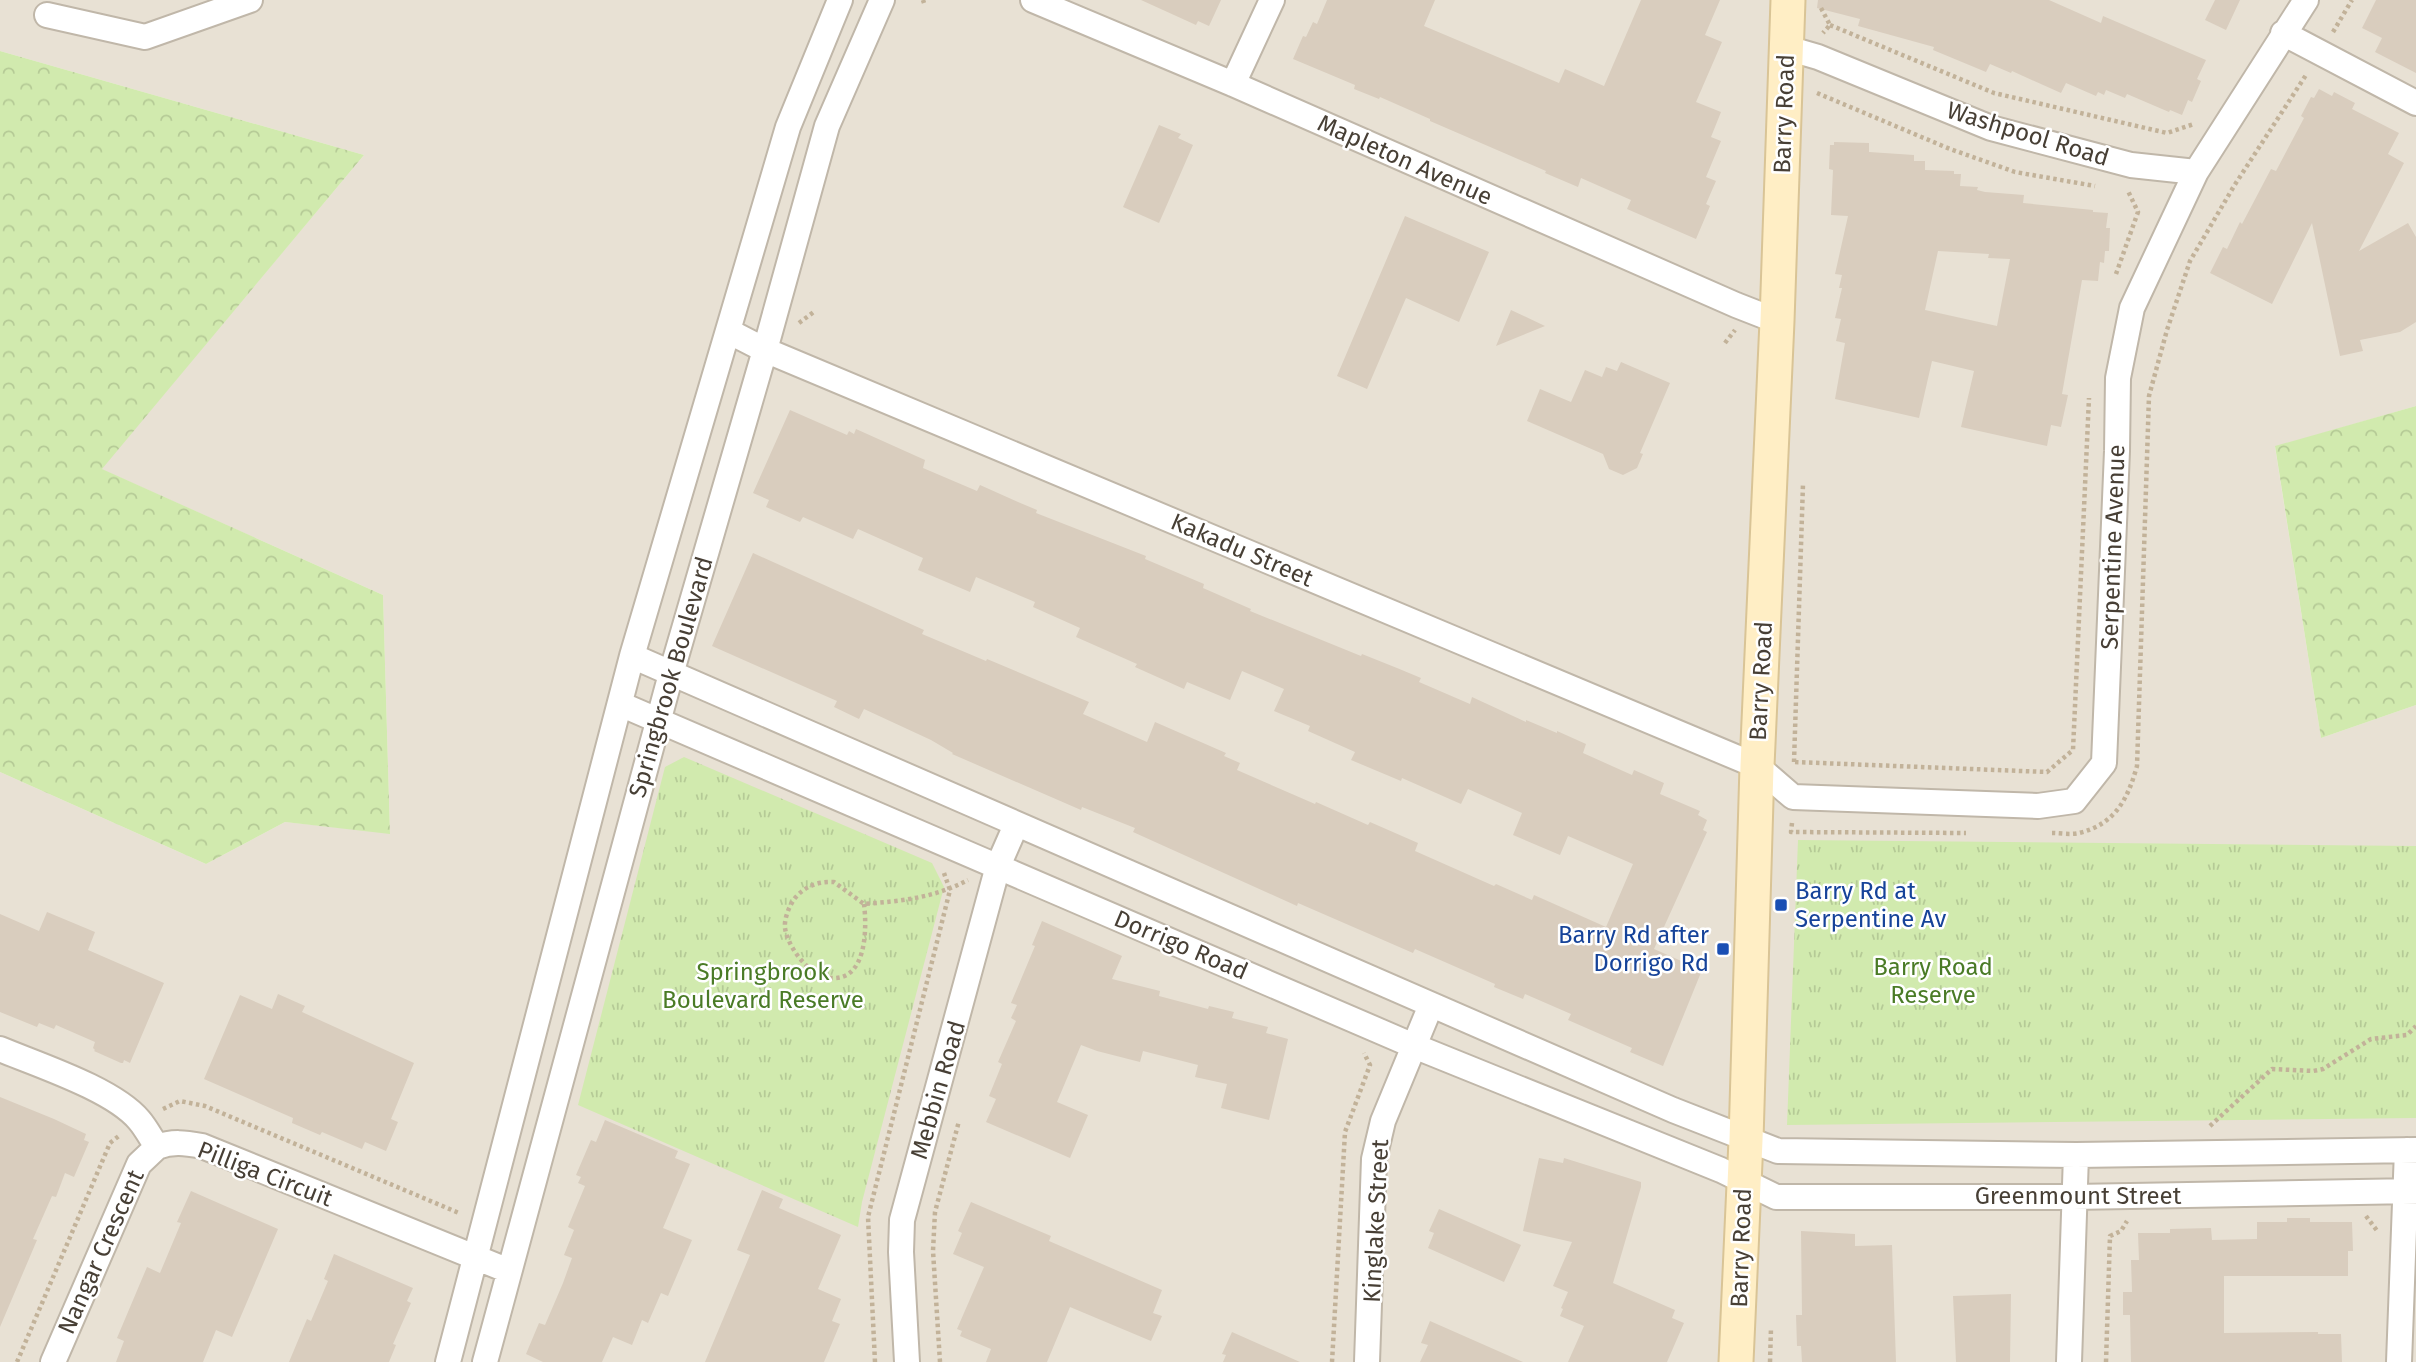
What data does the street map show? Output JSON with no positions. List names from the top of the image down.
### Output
{
  "streets": {
    "street": [
      "Barry Road",
      "Washpool Road",
      "Mapleton Avenue",
      "Serpentine Avenue",
      "Kakadu Street",
      "Springbrook Boulevard",
      "Dorrigo Road",
      "Mebbin Road",
      "Pilliga Circuit",
      "Greenmount Street",
      "Kinglake Street",
      "Nangar Crescent"
    ]
  },
  "crossings": [
    ["Barry Road", "Washpool Road"],
    ["Barry Road", "Mapleton Avenue"],
    ["Barry Road", "Serpentine Avenue"],
    ["Barry Road", "Kakadu Street"],
    ["Barry Road", "Dorrigo Road"],
    ["Barry Road", "Greenmount Street"],
    ["Washpool Road", "Serpentine Avenue"],
    ["Serpentine Avenue", "Kakadu Street"],
    ["Kakadu Street", "Springbrook Boulevard"],
    ["Springbrook Boulevard", "Dorrigo Road"],
    ["Springbrook Boulevard", "Pilliga Circuit"],
    ["Dorrigo Road", "Mebbin Road"],
    ["Dorrigo Road", "Greenmount Street"],
    ["Dorrigo Road", "Kinglake Street"],
    ["Pilliga Circuit", "Nangar Crescent"]
  ],
  "parks": ["Barry Road Reserve", "Springbrook Boulevard Reserve"],
  "places": {
    "transit": ["Barry Rd at Serpentine Av", "Barry Rd after Dorrigo Rd"]
  }
}
